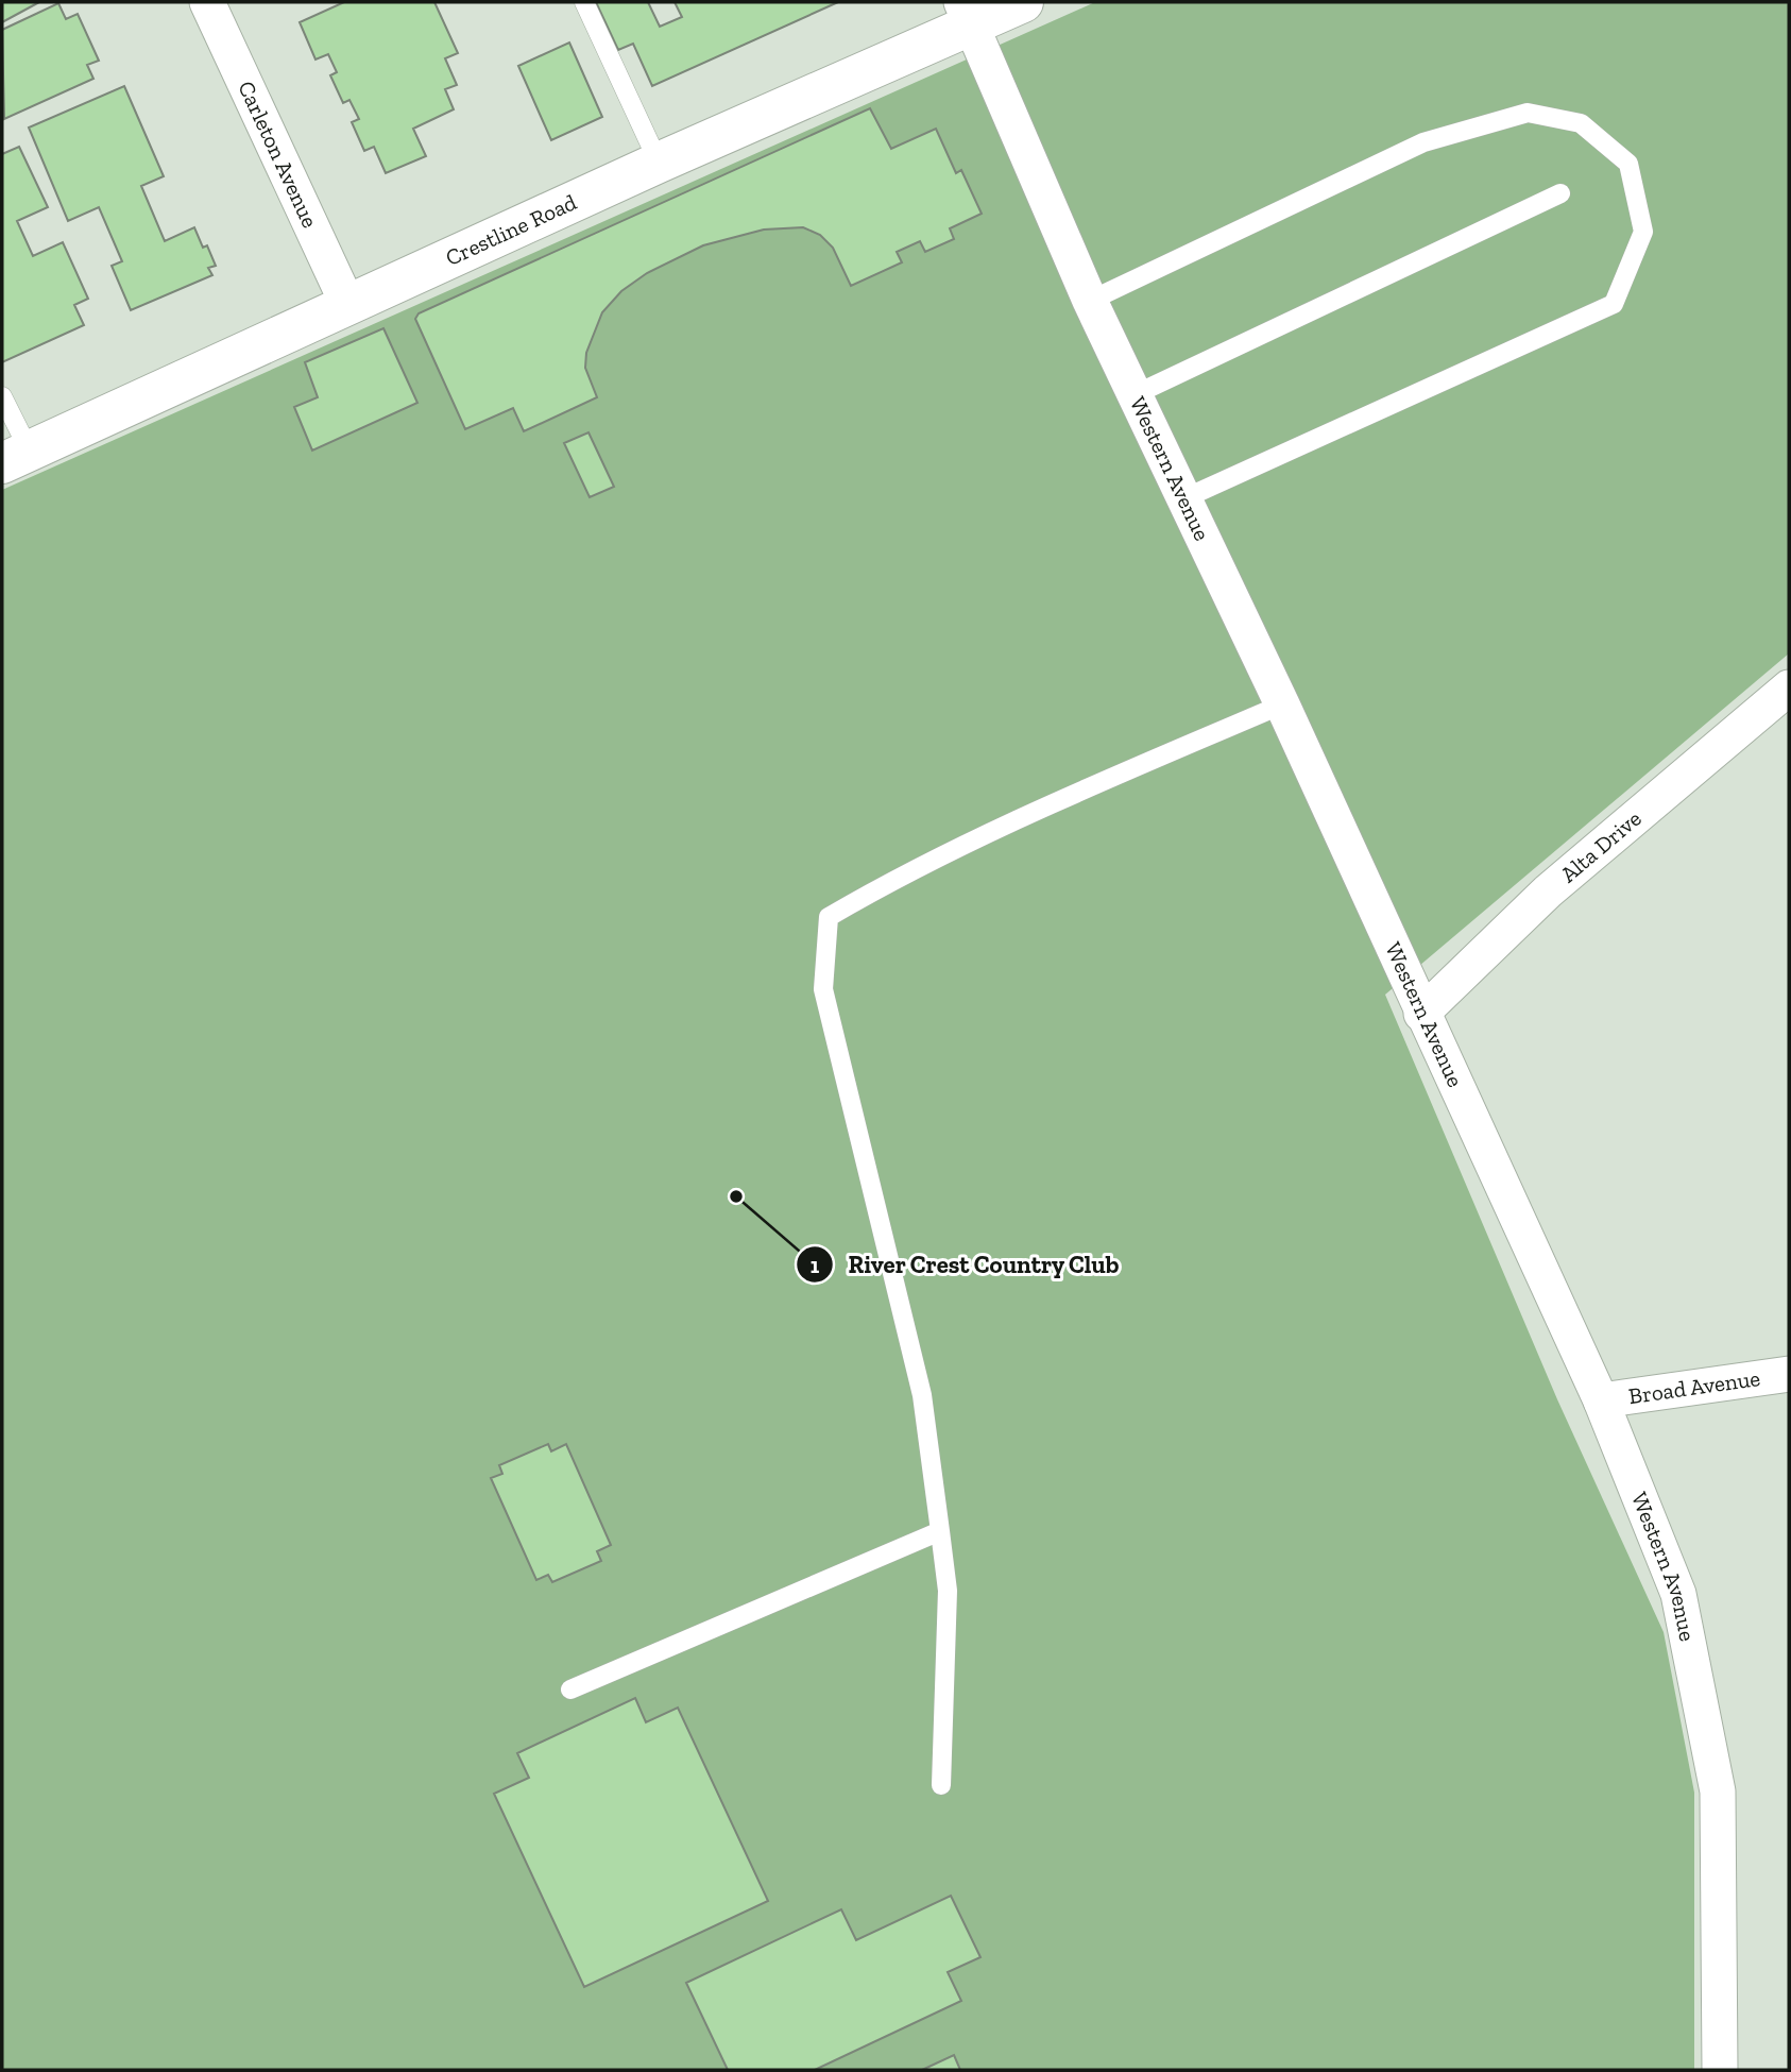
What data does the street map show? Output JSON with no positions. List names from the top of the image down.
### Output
{
  "streets": {
    "street": [
      "Carleton Avenue",
      "Crestline Road",
      "Western Avenue",
      "Alta Drive",
      "Broad Avenue"
    ]
  },
  "crossings": [
    ["Carleton Avenue", "Crestline Road"],
    ["Crestline Road", "Western Avenue"],
    ["Western Avenue", "Alta Drive"],
    ["Western Avenue", "Broad Avenue"]
  ],
  "places": ["River Crest Country Club"]
}
